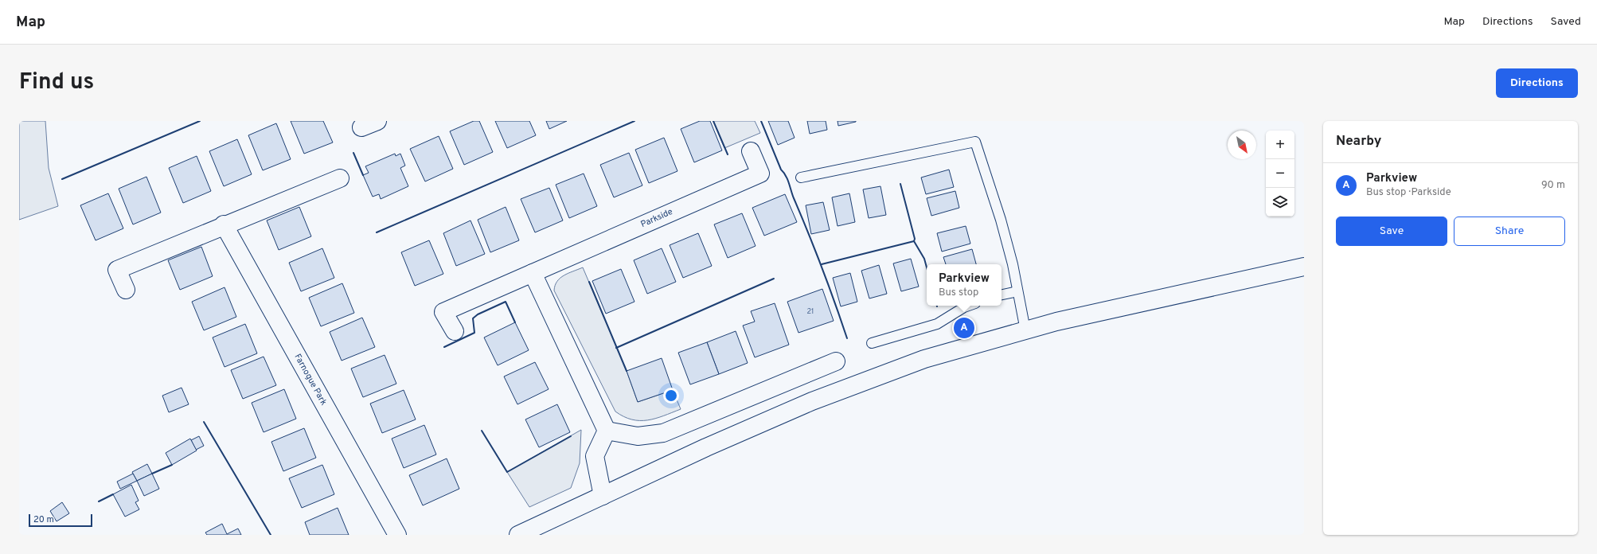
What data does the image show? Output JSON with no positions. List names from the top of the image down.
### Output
{
  "streets": {
    "street": ["Parkside", "Farnogue Park"]
  },
  "house_numbers": ["21"],
  "scale_bar": "20 m",
  "north": "bottom right",
  "page": {
    "header": "Map",
    "nav": ["Map", "Directions", "Saved"],
    "title": "Find us",
    "buttons": [
      "Directions",
      ["Save", "Share"]
    ],
    "heading": "Nearby",
    "map_buttons": ["+", "−"],
    "list": [
      {
        "mark": "A",
        "name": "Parkview",
        "note": "Bus stop · Parkside",
        "value": "90 m"
      }
    ],
    "popup": ["Parkview", "Bus stop"],
    "pins": "A",
    "scale": "20 m"
  }
}
